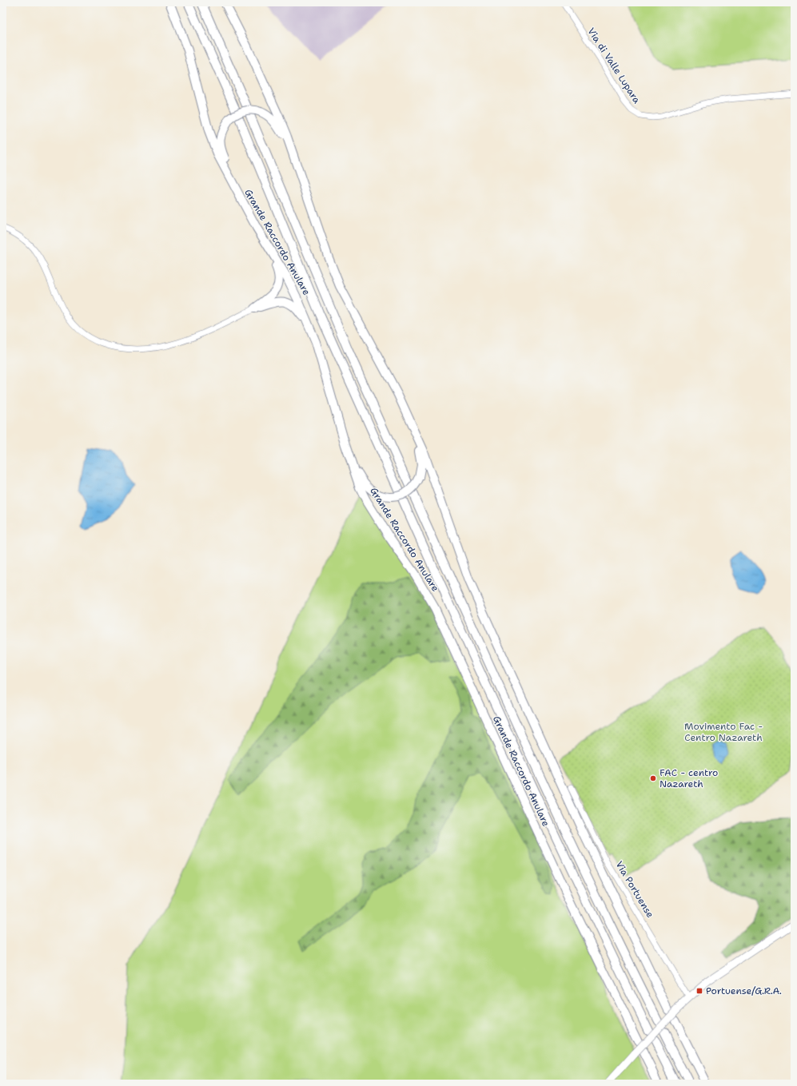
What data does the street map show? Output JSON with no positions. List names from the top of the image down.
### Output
{
  "streets": {
    "highway": ["Grande Raccordo Anulare"],
    "street": ["Via di Valle Lupara", "Via Portuense"]
  },
  "parks": ["Movimento Fac - Centro Nazareth"],
  "places": {
    "other": ["FAC - centro Nazareth"],
    "transit": ["Portuense/G.R.A."]
  }
}
